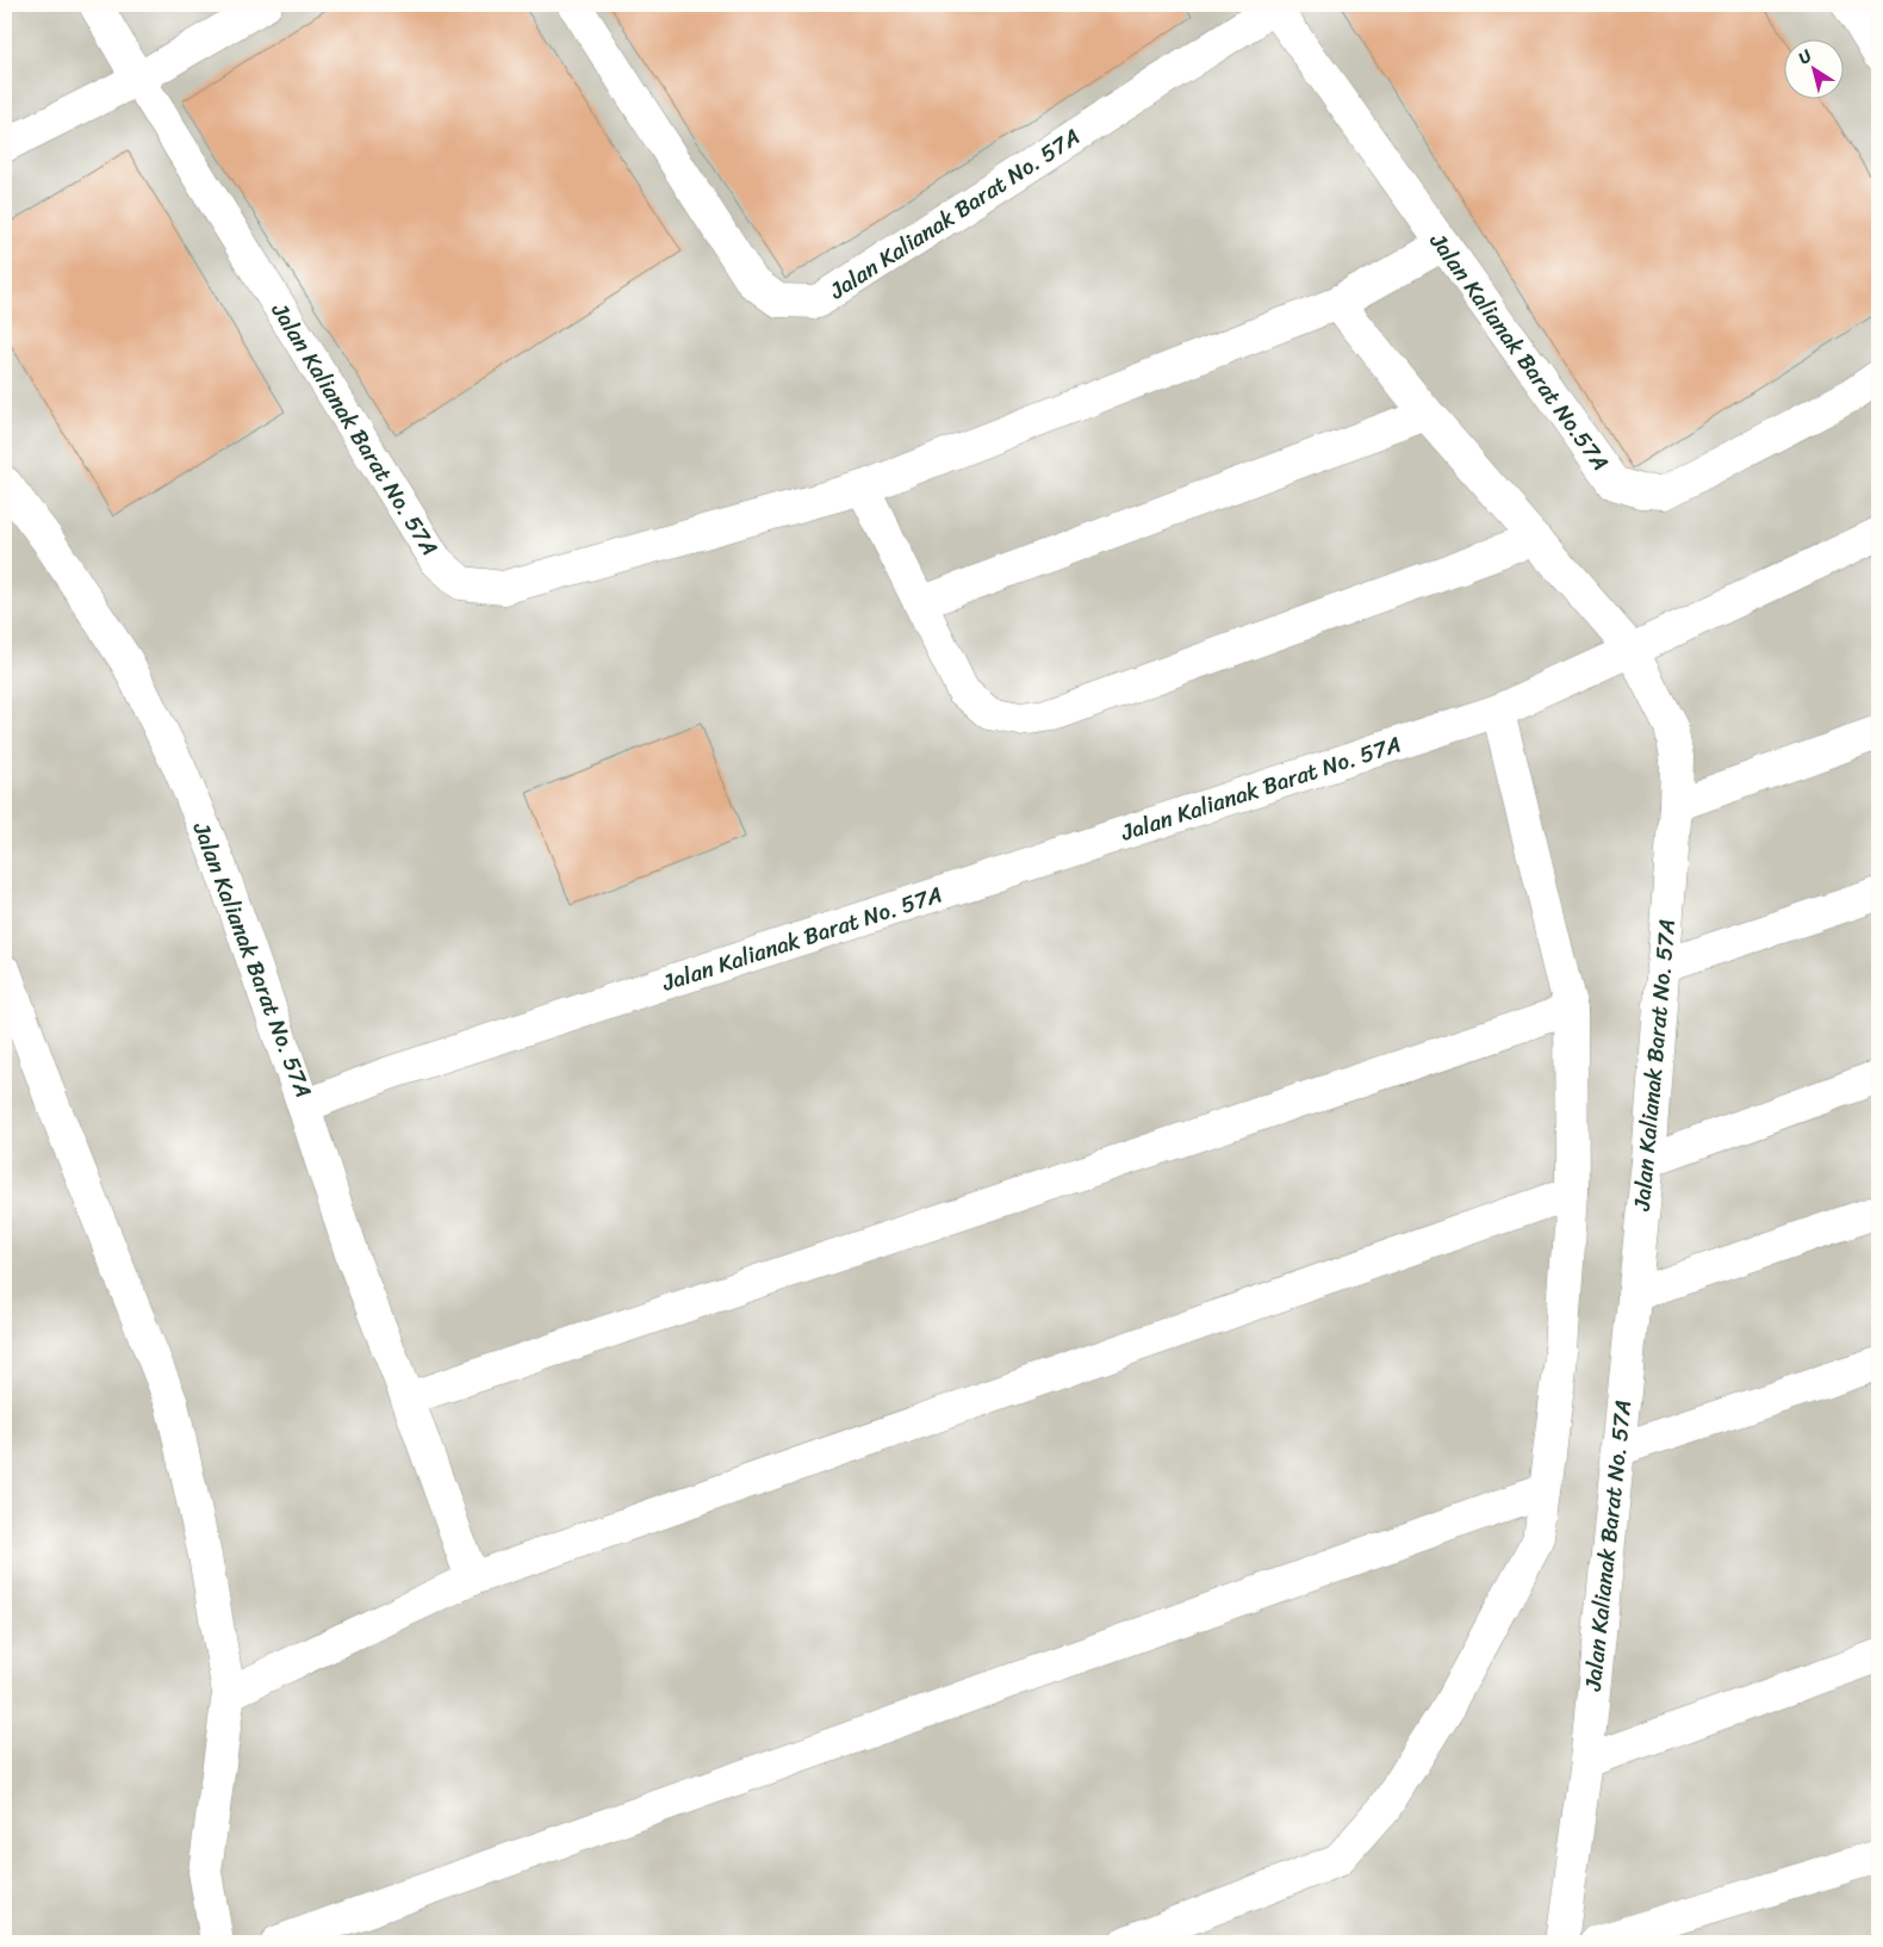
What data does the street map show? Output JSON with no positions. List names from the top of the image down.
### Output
{
  "streets": {
    "lane": ["Jalan Kalianak Barat No. 57A", "Jalan Kalianak Barat No.57A"]
  },
  "crossings": [
    ["Jalan Kalianak Barat No. 57A", "Jalan Kalianak Barat No.57A"]
  ],
  "north": "top left"
}
